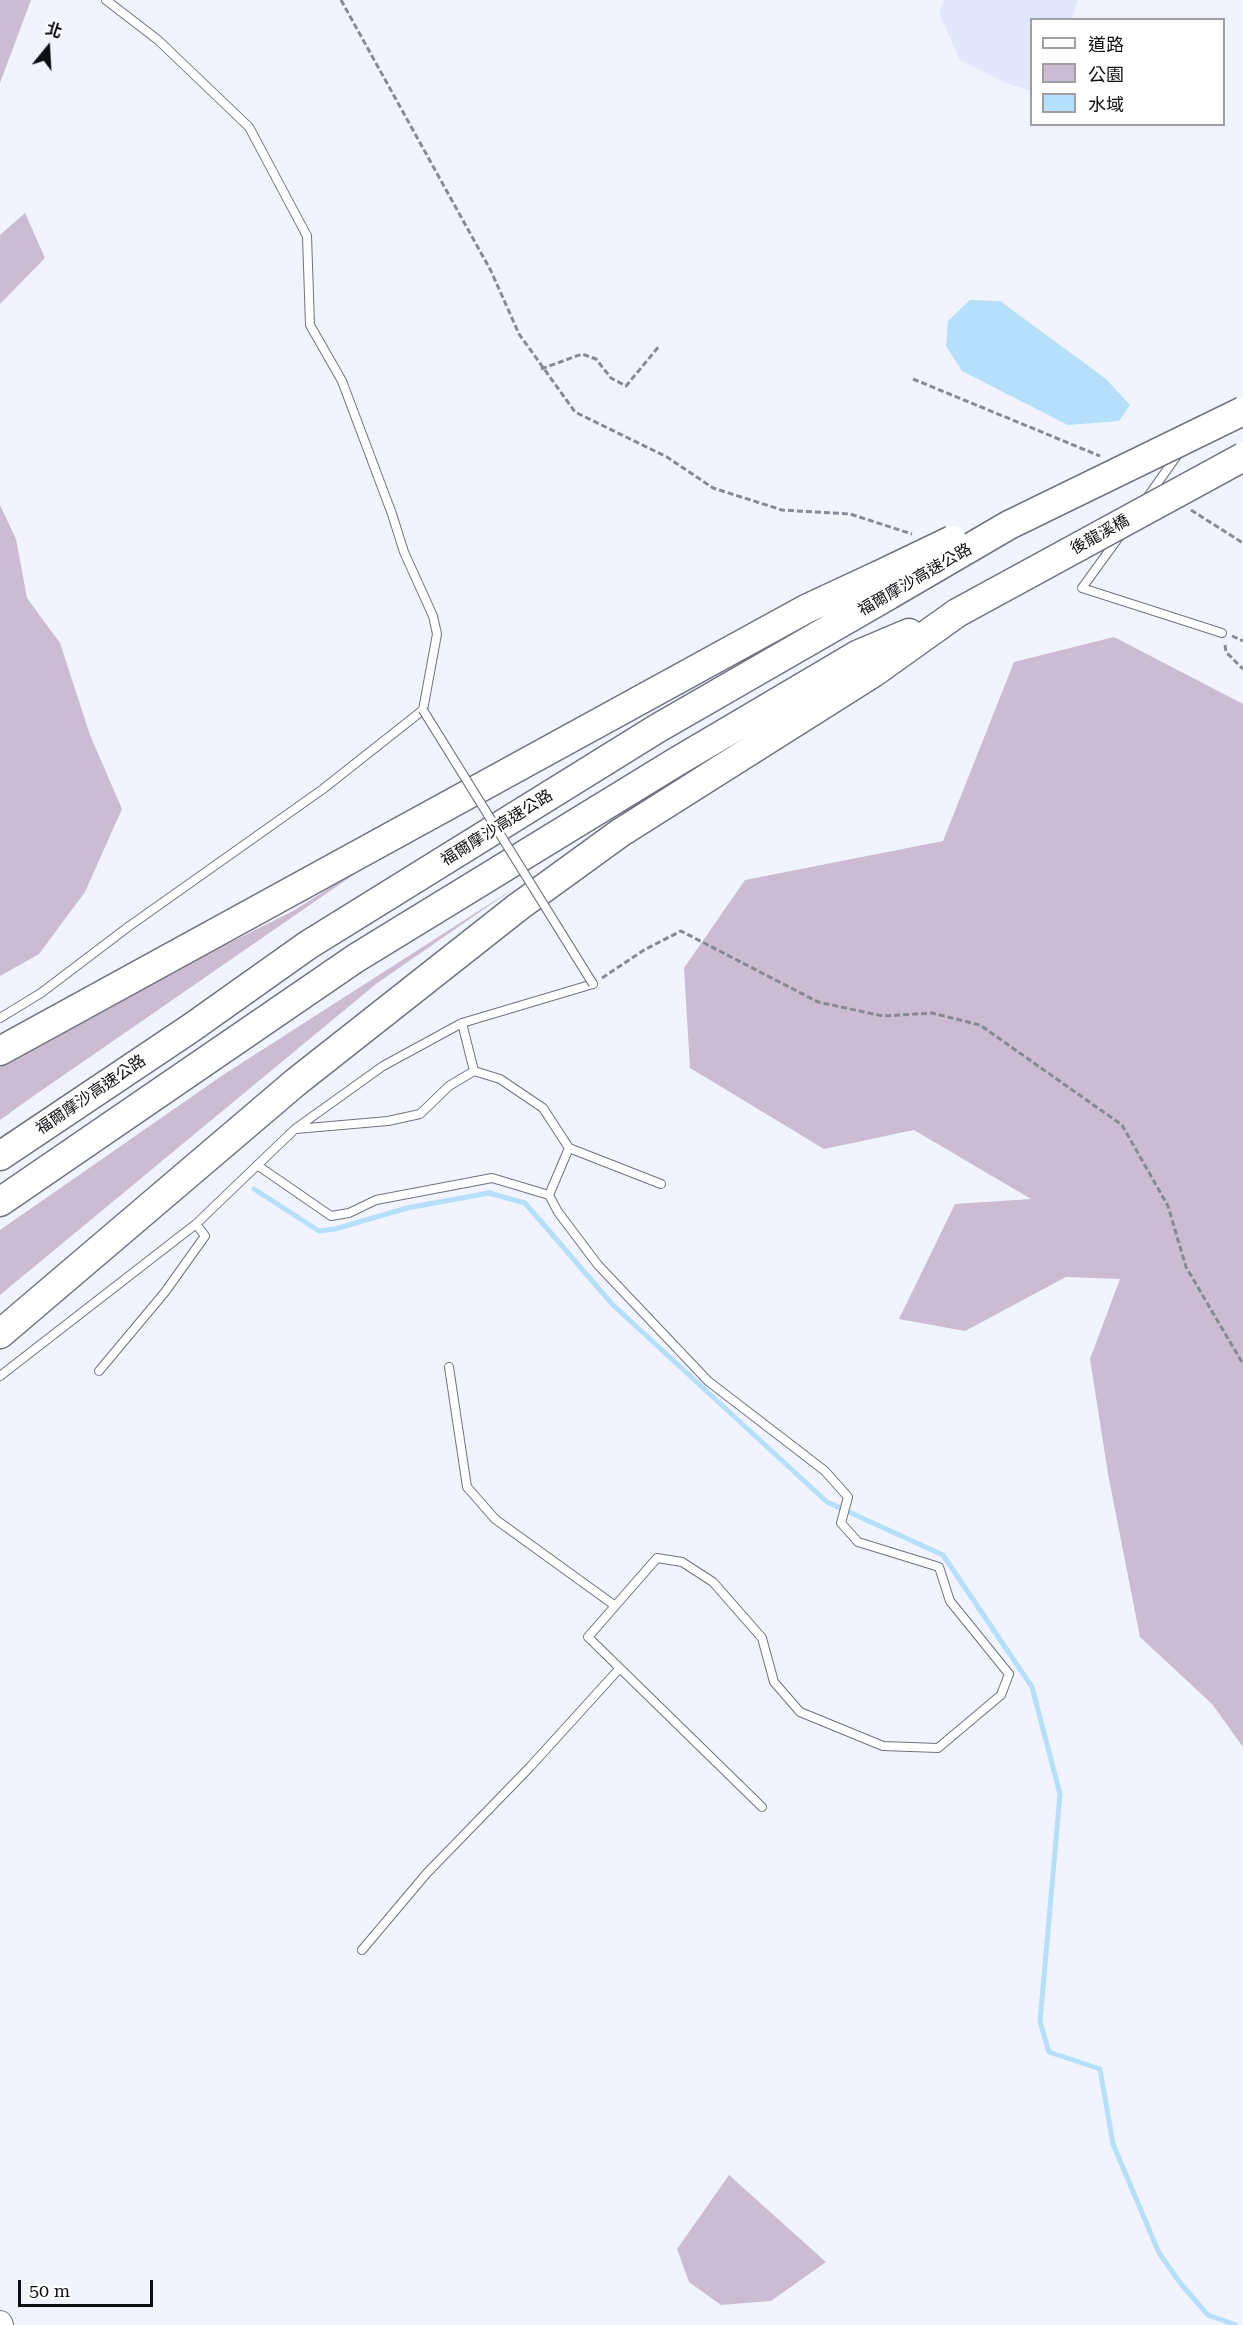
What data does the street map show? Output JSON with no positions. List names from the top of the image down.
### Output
{
  "streets": {
    "highway": ["後龍溪橋", "福爾摩沙高速公路"]
  },
  "legend": ["道路", "公園", "水域"],
  "scale_bar": "50 m",
  "north": "top"
}
